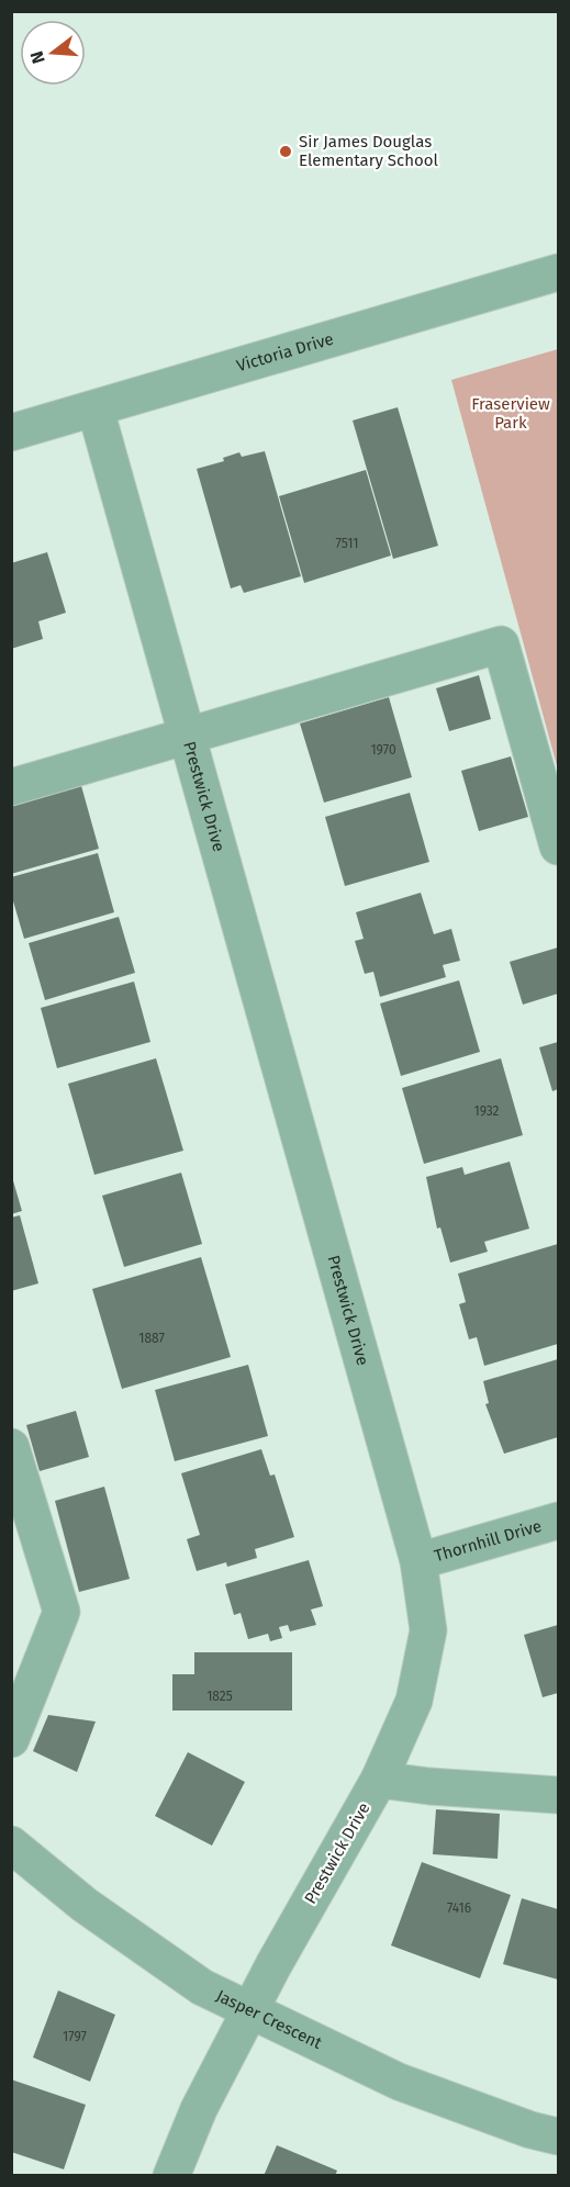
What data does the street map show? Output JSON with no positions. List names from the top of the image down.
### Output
{
  "streets": {
    "street": [
      "Victoria Drive",
      "Prestwick Drive",
      "Thornhill Drive",
      "Jasper Crescent"
    ]
  },
  "crossings": [
    ["Victoria Drive", "Prestwick Drive"],
    ["Prestwick Drive", "Thornhill Drive"],
    ["Prestwick Drive", "Jasper Crescent"]
  ],
  "parks": ["Fraserview Park"],
  "places": ["Sir James Douglas Elementary School"],
  "house_numbers": [
    "7511",
    "1970",
    "1932",
    "1887",
    "1825",
    "7416",
    "1797"
  ],
  "north": "left"
}
